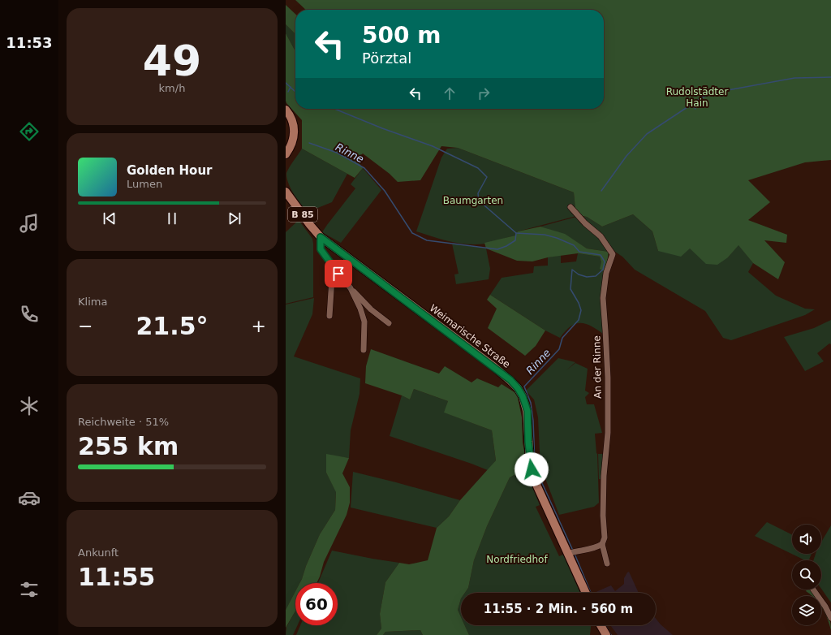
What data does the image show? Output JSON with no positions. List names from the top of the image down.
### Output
{
  "streets": {
    "main road": ["B 85", "Weimarische Straße"],
    "street": ["An der Rinne"]
  },
  "water": ["Rinne"],
  "parks": ["Rudolstädter Hain", "Baumgarten", "Nordfriedhof"],
  "page": {
    "tabs": "11:53",
    "tile": [
      ["49", "km/h"],
      "Klima",
      ["Reichweite · 51%", "255 km"],
      ["Ankunft", "11:55"]
    ],
    "turn": ["500 m", "Pörztal"],
    "song": ["Golden Hour", "Lumen"],
    "heat": ["−", "21.5°", "+"],
    "limit": "60",
    "trip": "11:55 · 2 Min. · 560 m"
  }
}
